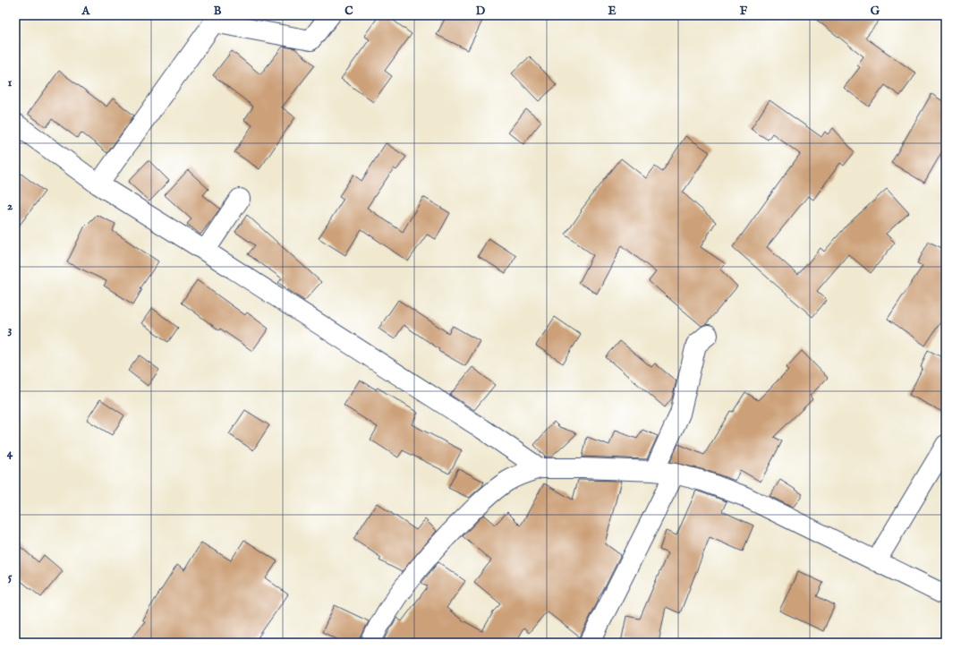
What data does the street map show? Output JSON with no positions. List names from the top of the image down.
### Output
{
  "grid": {
    "columns": [
      "A",
      "B",
      "C",
      "D",
      "E",
      "F",
      "G"
    ],
    "rows": [
      "1",
      "2",
      "3",
      "4",
      "5"
    ]
  }
}
